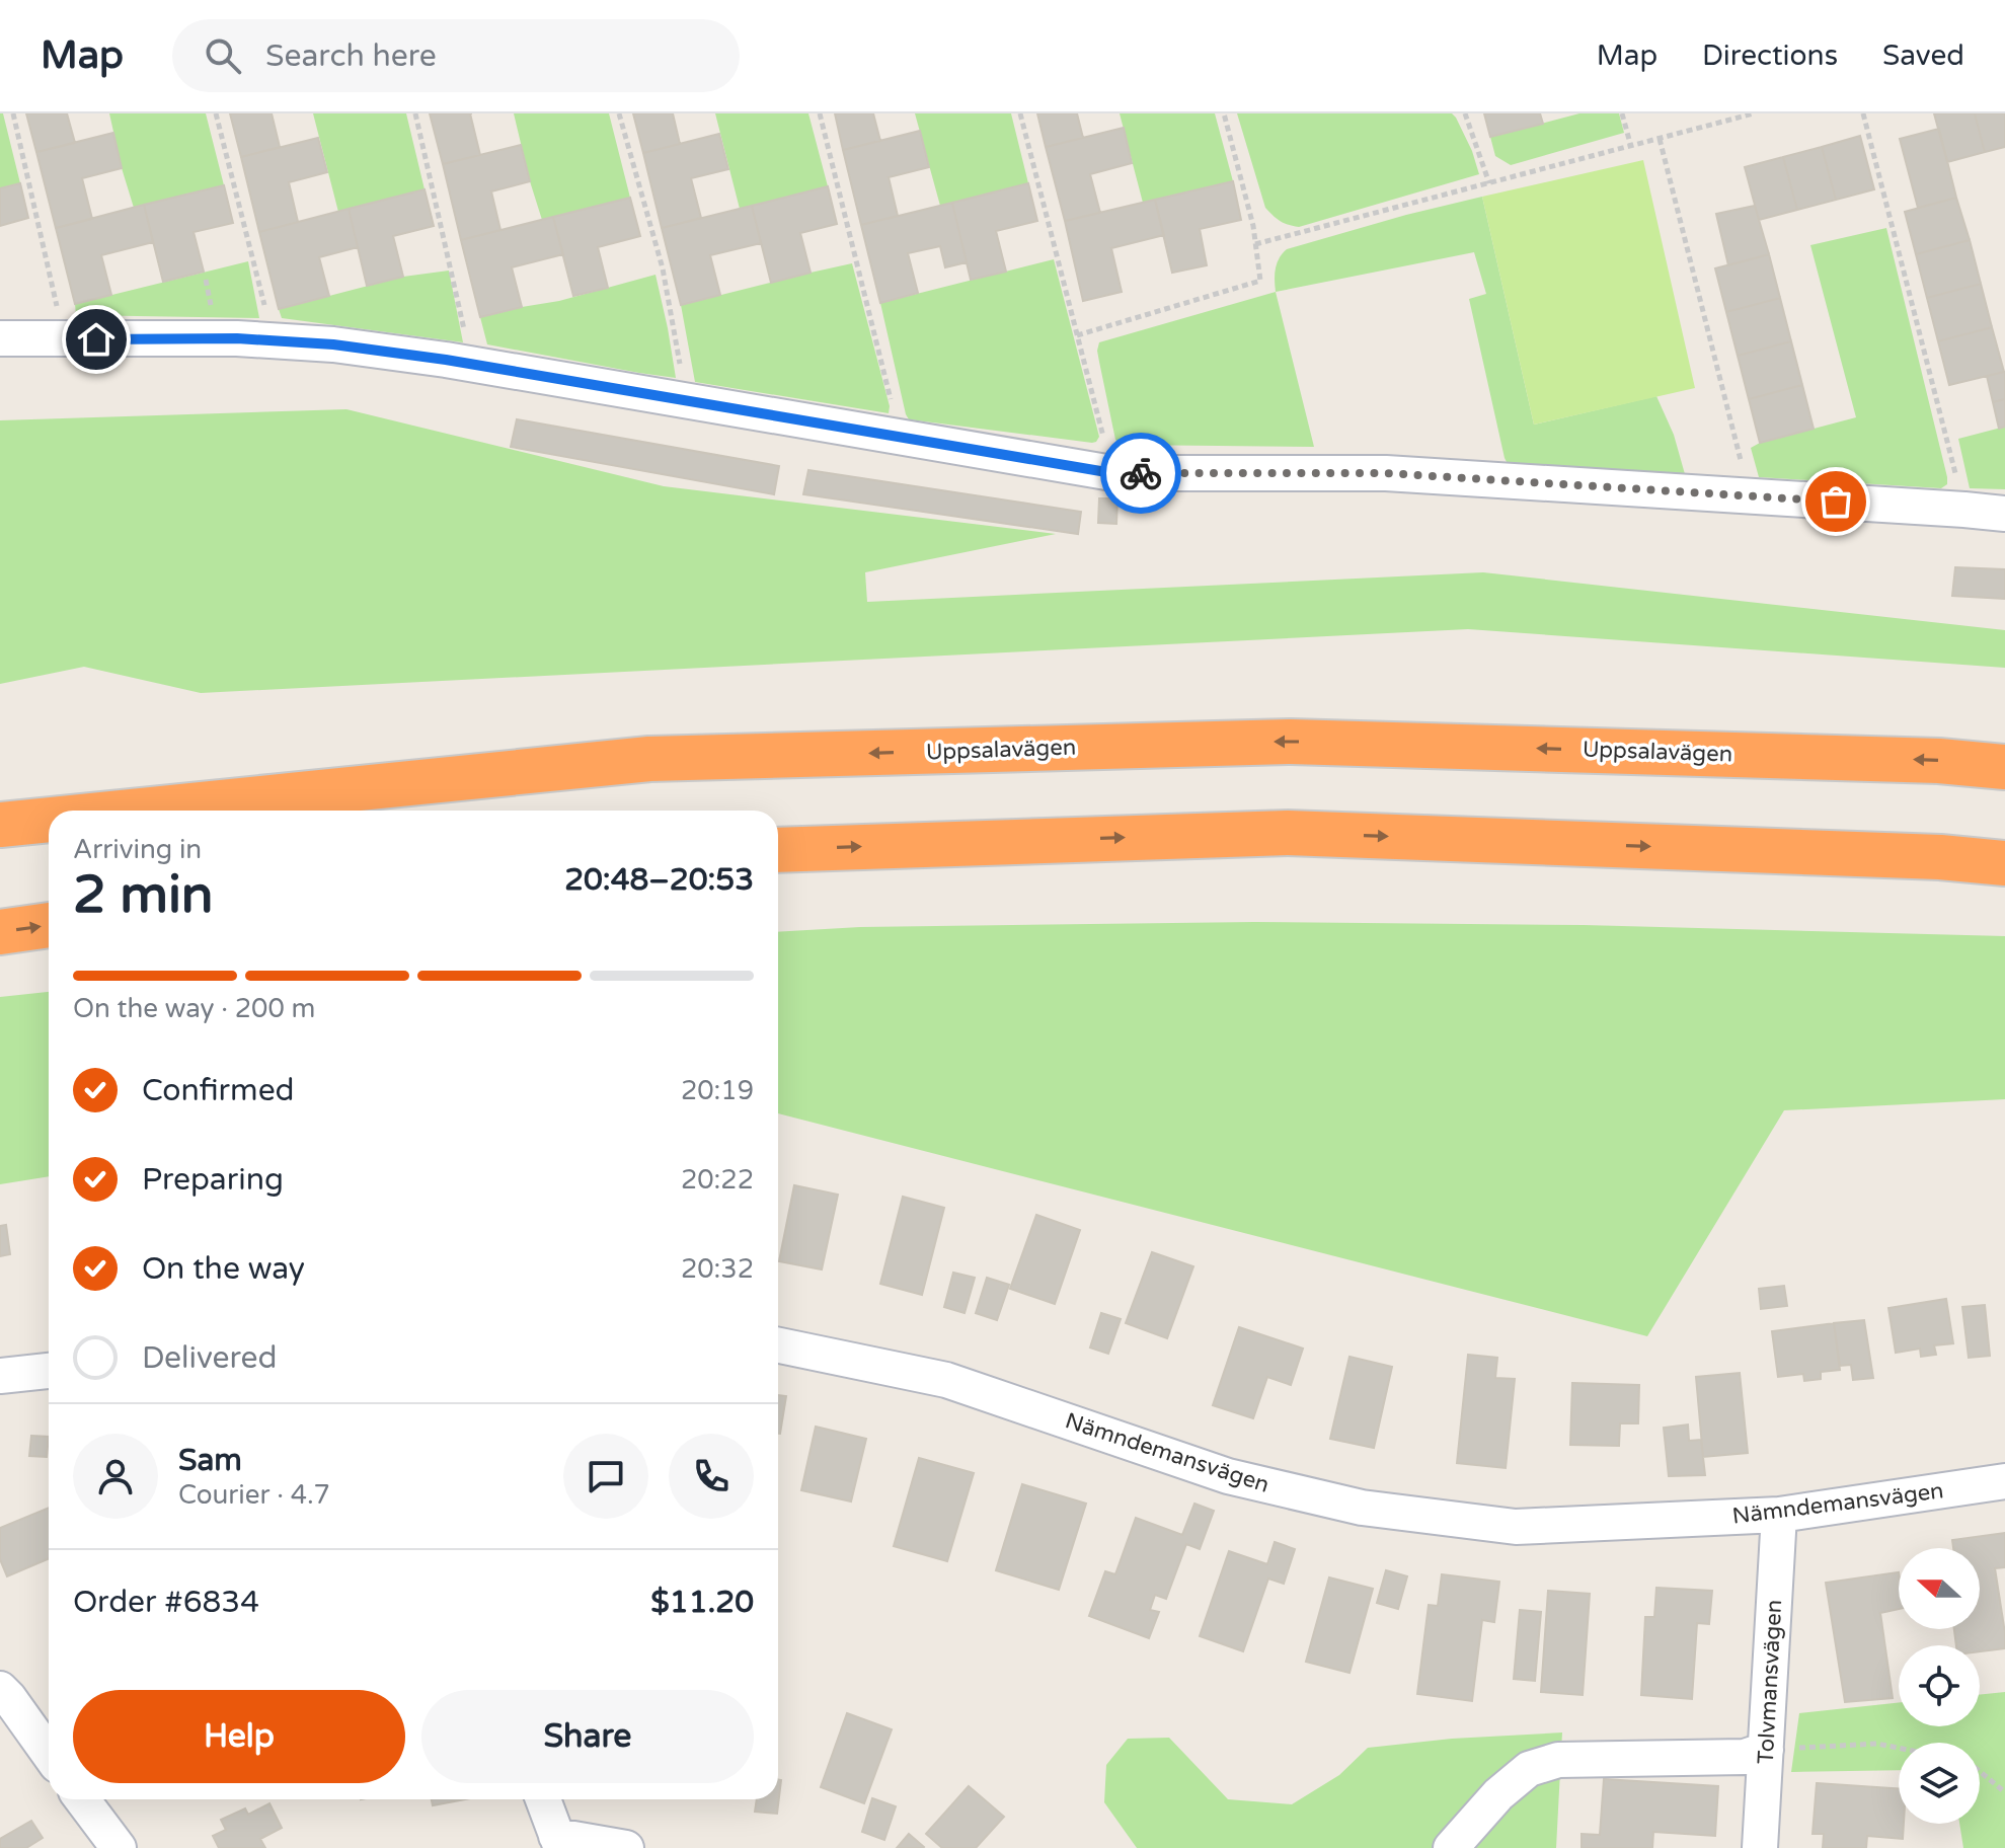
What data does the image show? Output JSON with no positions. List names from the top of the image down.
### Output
{
  "streets": {
    "highway": ["Uppsalavägen"],
    "street": ["Nämndemansvägen", "Tolvmansvägen"]
  },
  "crossings": [
    ["Nämndemansvägen", "Tolvmansvägen"]
  ],
  "north": "left",
  "page": {
    "header": "Map",
    "search": "Search here",
    "nav": ["Map", "Directions", "Saved"],
    "heading": ["2 min", "Arriving in", "20:48–20:53"],
    "panel": [
      "Sam",
      "Courier · 4.7",
      "Order #6834",
      "$11.20"
    ],
    "bar": "On the way · 200 m",
    "list": [
      ["Confirmed", "20:19"],
      ["Preparing", "20:22"],
      ["On the way", "20:32"],
      "Delivered"
    ],
    "buttons": ["Help", "Share"]
  }
}
